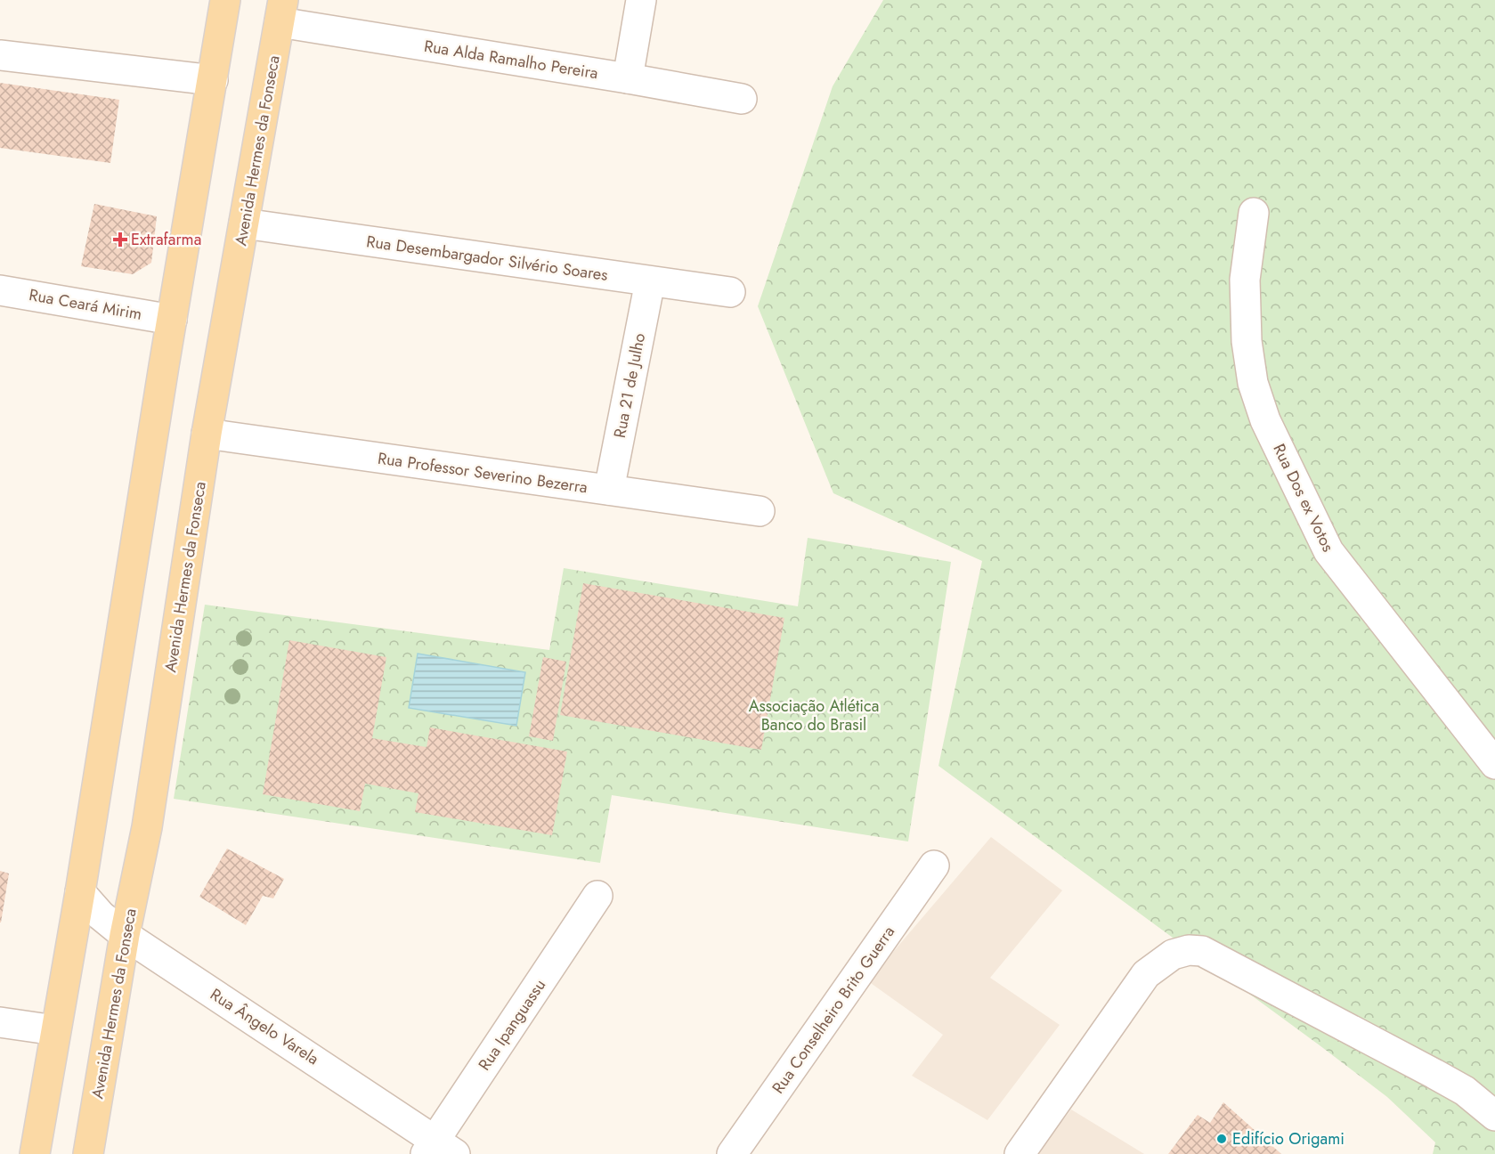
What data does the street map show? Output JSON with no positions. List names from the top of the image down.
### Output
{
  "streets": {
    "main road": ["Avenida Hermes da Fonseca"],
    "street": [
      "Rua Alda Ramalho Pereira",
      "Rua Desembargador Silvério Soares",
      "Rua Ceará Mirim",
      "Rua 21 de Julho",
      "Rua Professor Severino Bezerra",
      "Rua Dos ex Votos",
      "Rua Conselheiro Brito Guerra",
      "Rua Ipanguassu",
      "Rua Ângelo Varela"
    ]
  },
  "crossings": [
    ["Rua Alda Ramalho Pereira", "Avenida Hermes da Fonseca"],
    ["Avenida Hermes da Fonseca", "Rua Desembargador Silvério Soares"],
    ["Avenida Hermes da Fonseca", "Rua Professor Severino Bezerra"],
    ["Avenida Hermes da Fonseca", "Rua Ângelo Varela"],
    ["Rua Desembargador Silvério Soares", "Rua 21 de Julho"],
    ["Rua 21 de Julho", "Rua Professor Severino Bezerra"],
    ["Rua Ipanguassu", "Rua Ângelo Varela"]
  ],
  "parks": ["Associação Atlética Banco do Brasil"],
  "places": {
    "health": ["Extrafarma"],
    "other": ["Edifício Origami"]
  }
}
